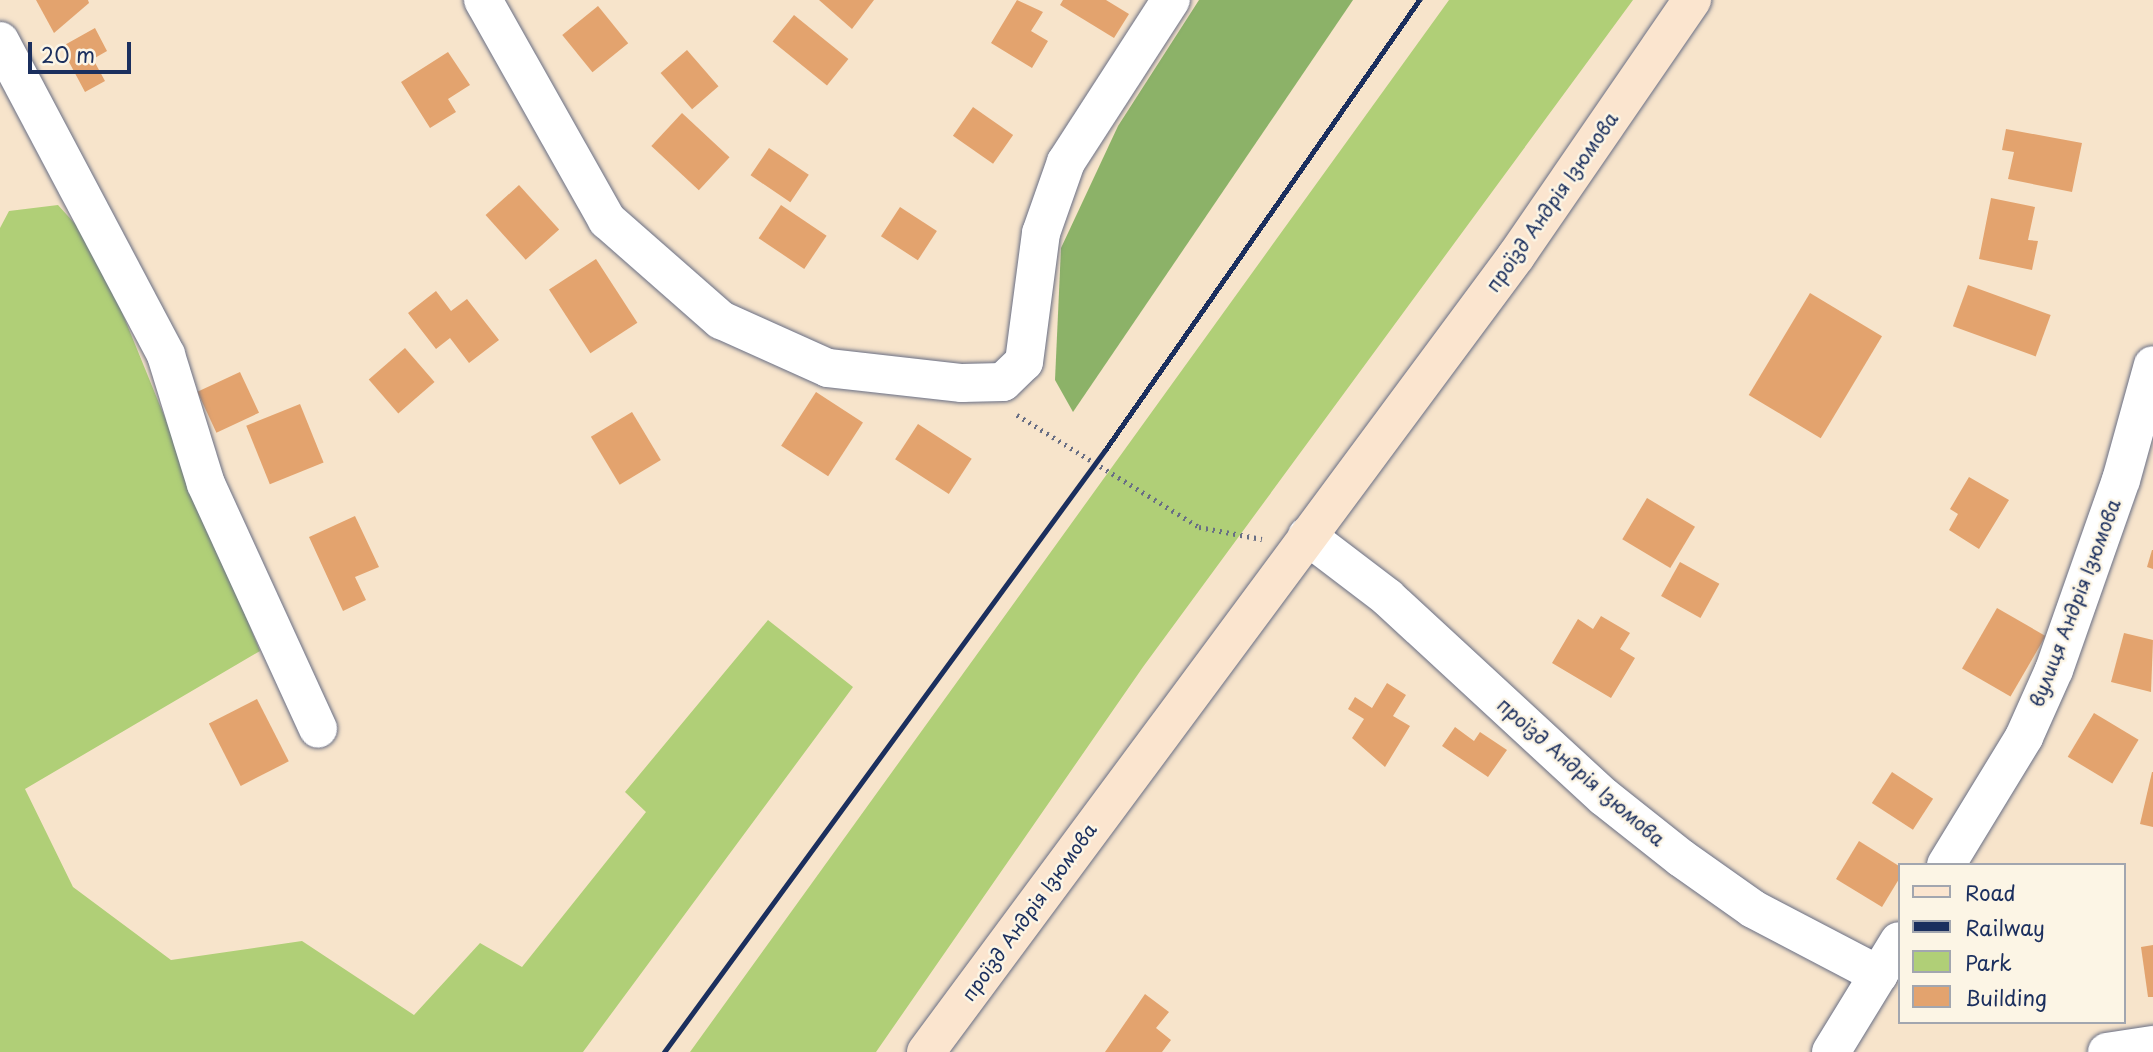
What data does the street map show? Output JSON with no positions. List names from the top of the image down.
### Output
{
  "streets": {
    "street": ["проїзд Андрія Ізюмова", "вулиця Андрія Ізюмова"]
  },
  "legend": [
    "Road",
    "Railway",
    "Park",
    "Building"
  ],
  "scale_bar": "20 m"
}
